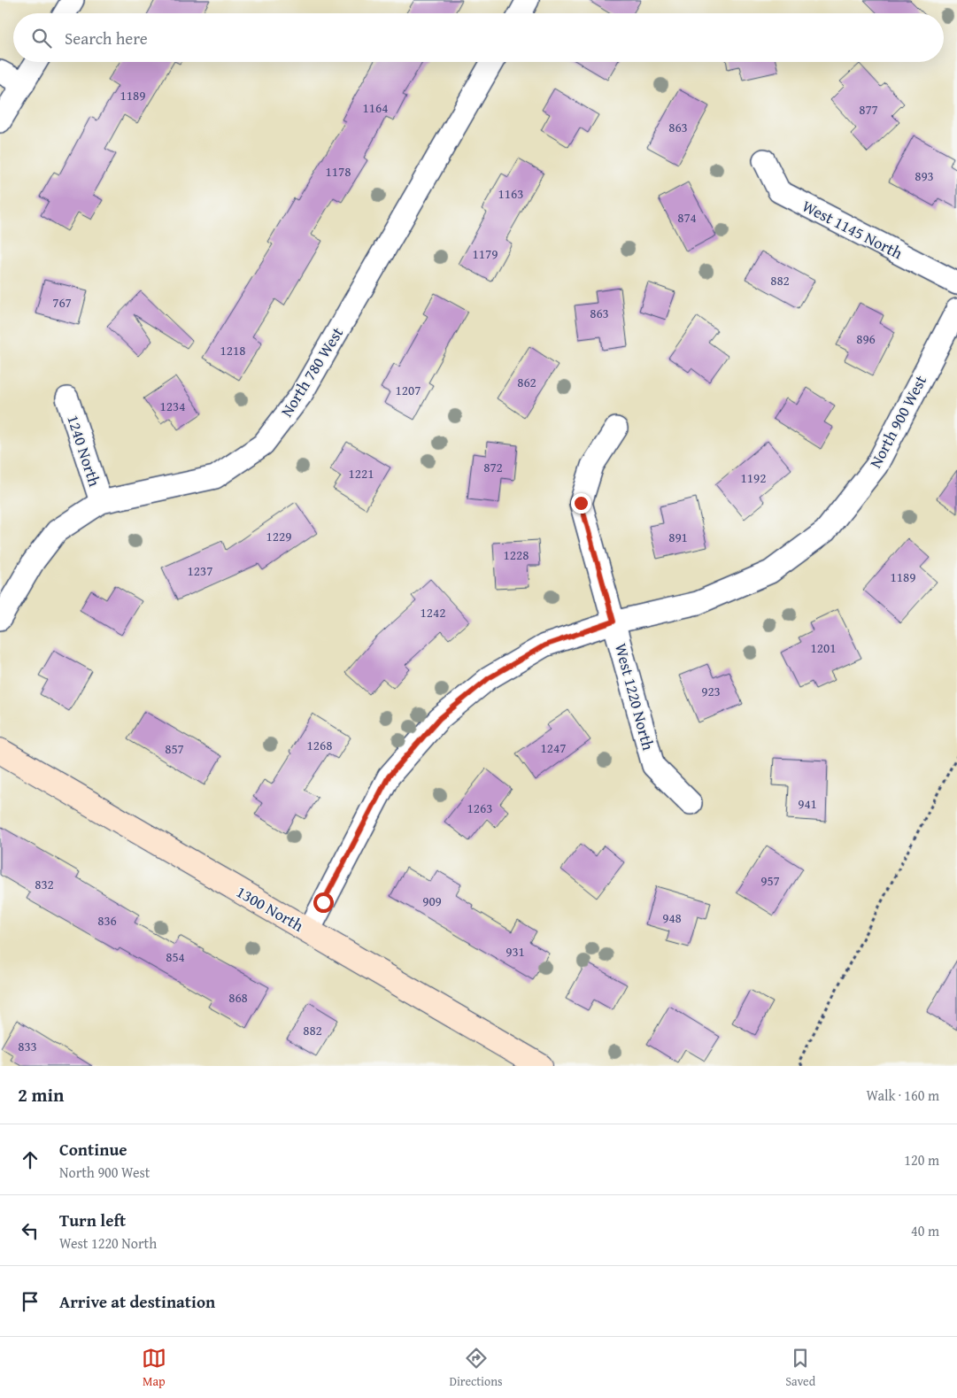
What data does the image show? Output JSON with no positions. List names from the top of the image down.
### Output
{
  "streets": {
    "street": [
      "West 1145 North",
      "North 780 West",
      "North 900 West",
      "1240 North",
      "West 1220 North",
      "1300 North"
    ]
  },
  "crossings": [
    ["North 780 West", "1240 North"],
    ["North 900 West", "West 1220 North"],
    ["North 900 West", "1300 North"]
  ],
  "house_numbers": [
    "1189",
    "1164",
    "877",
    "863",
    "1178",
    "893",
    "1163",
    "874",
    "1179",
    "882",
    "767",
    "863",
    "896",
    "1218",
    "862",
    "1207",
    "1234",
    "872",
    "1221",
    "1192",
    "1229",
    "891",
    "1228",
    "1237",
    "1189",
    "1242",
    "1201",
    "923",
    "1268",
    "1247",
    "857",
    "941",
    "1263",
    "957",
    "832",
    "909",
    "948",
    "836",
    "931",
    "854",
    "868",
    "882",
    "833"
  ],
  "page": {
    "search": "Search here",
    "heading": ["2 min", "Walk · 160 m"],
    "list": [
      ["Continue", "North 900 West", "120 m"],
      ["Turn left", "West 1220 North", "40 m"],
      "Arrive at destination"
    ],
    "nav": ["Map", "Directions", "Saved"]
  }
}
